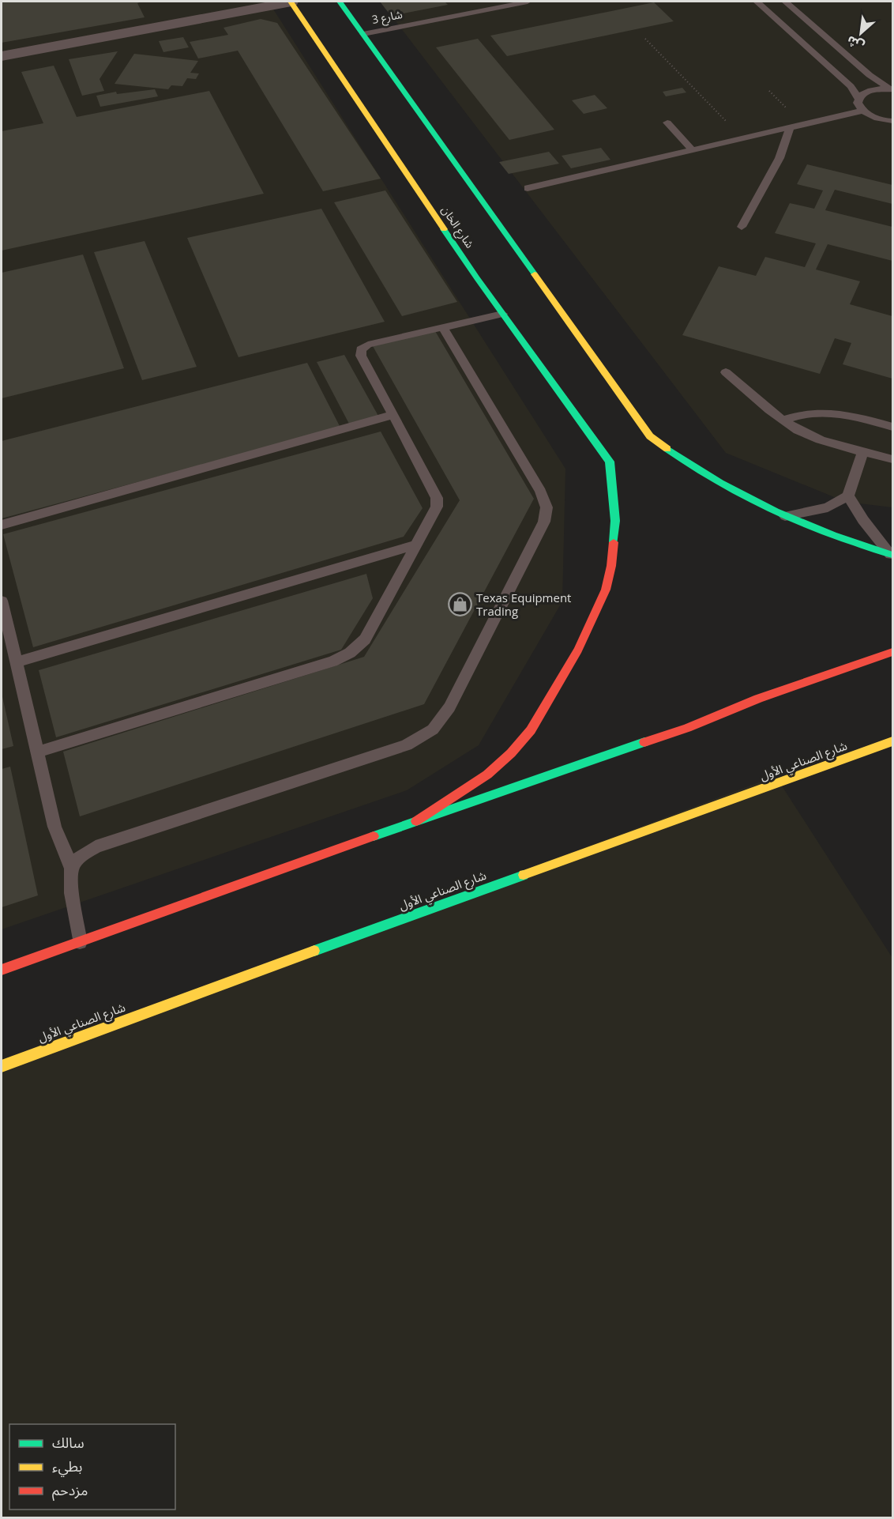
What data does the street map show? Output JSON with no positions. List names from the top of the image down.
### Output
{
  "streets": {
    "main road": ["شارع الخان", "شارع الصناعي الأول"],
    "lane": ["شارع 3"]
  },
  "places": {
    "shop": ["Texas Equipment Trading"]
  },
  "legend": ["سالك", "بطيء", "مزدحم"],
  "north": "bottom left"
}
